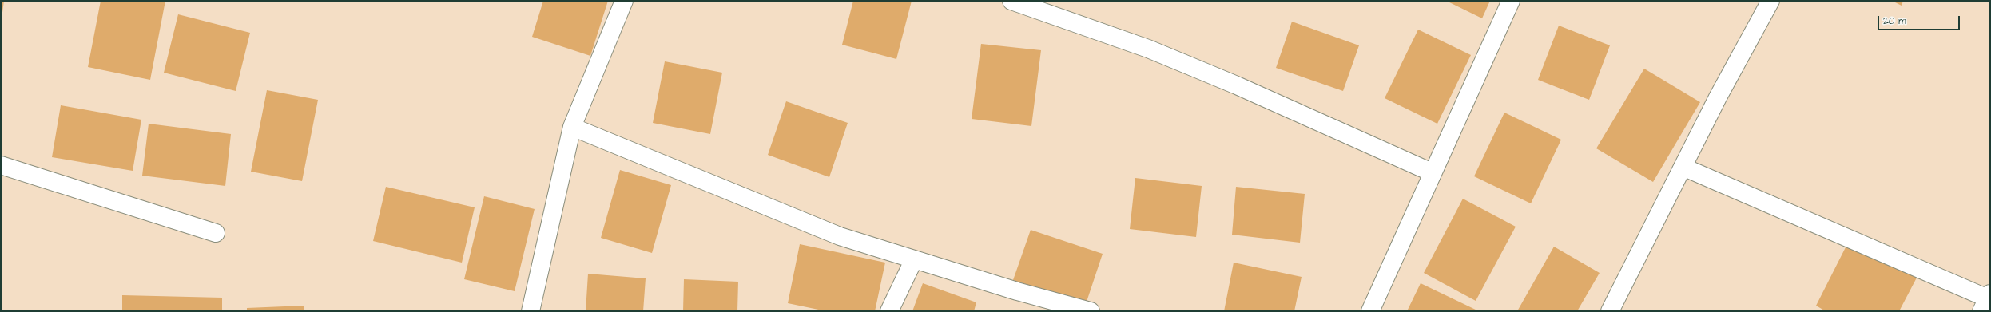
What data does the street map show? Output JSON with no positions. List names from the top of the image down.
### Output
{
  "scale_bar": "20 m"
}
